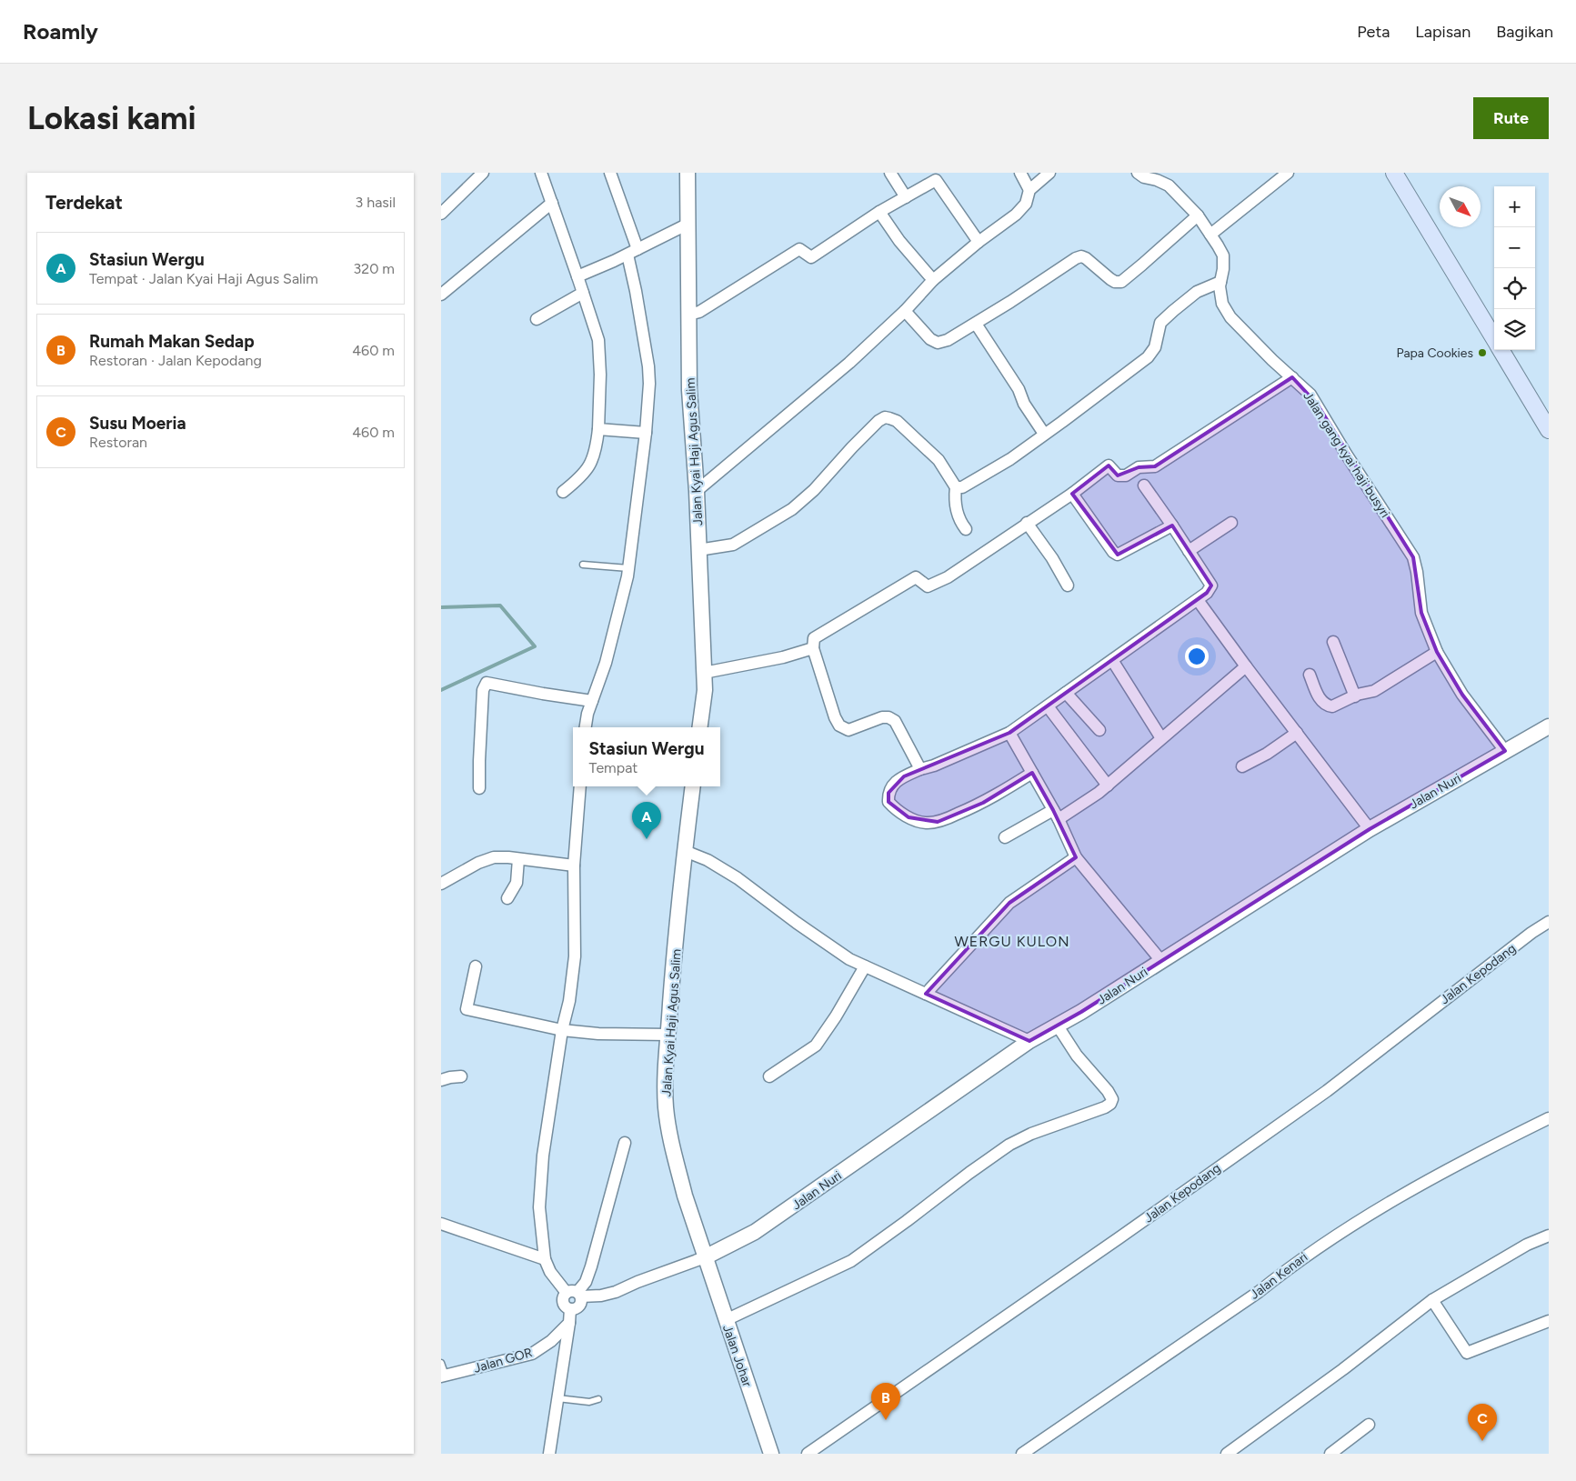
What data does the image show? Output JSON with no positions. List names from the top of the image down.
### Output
{
  "streets": {
    "street": [
      "Jalan Kyai Haji Agus Salim",
      "Jalan gang kyai haji busyri",
      "Jalan Nuri",
      "Jalan Kepodang",
      "Jalan Kenari",
      "Jalan Johar",
      "Jalan GOR"
    ]
  },
  "crossings": [
    ["Jalan Kyai Haji Agus Salim", "Jalan Nuri"],
    ["Jalan Kyai Haji Agus Salim", "Jalan Johar"],
    ["Jalan gang kyai haji busyri", "Jalan Nuri"],
    ["Jalan Nuri", "Jalan Johar"]
  ],
  "districts": ["WERGU KULON"],
  "places": ["Papa Cookies"],
  "north": "bottom right",
  "page": {
    "header": "Roamly",
    "nav": ["Peta", "Lapisan", "Bagikan"],
    "buttons": "Rute",
    "title": "Lokasi kami",
    "heading": ["Terdekat", "3 hasil"],
    "map_buttons": ["+", "−"],
    "list": [
      {
        "mark": "A",
        "name": "Stasiun Wergu",
        "note": "Tempat · Jalan Kyai Haji Agus Salim",
        "value": "320 m"
      },
      {
        "mark": "B",
        "name": "Rumah Makan Sedap",
        "note": "Restoran · Jalan Kepodang",
        "value": "460 m"
      },
      {
        "mark": "C",
        "name": "Susu Moeria",
        "note": "Restoran",
        "value": "460 m"
      }
    ],
    "popup": ["Stasiun Wergu", "Tempat"],
    "pins": ["A", "B", "C"]
  }
}
